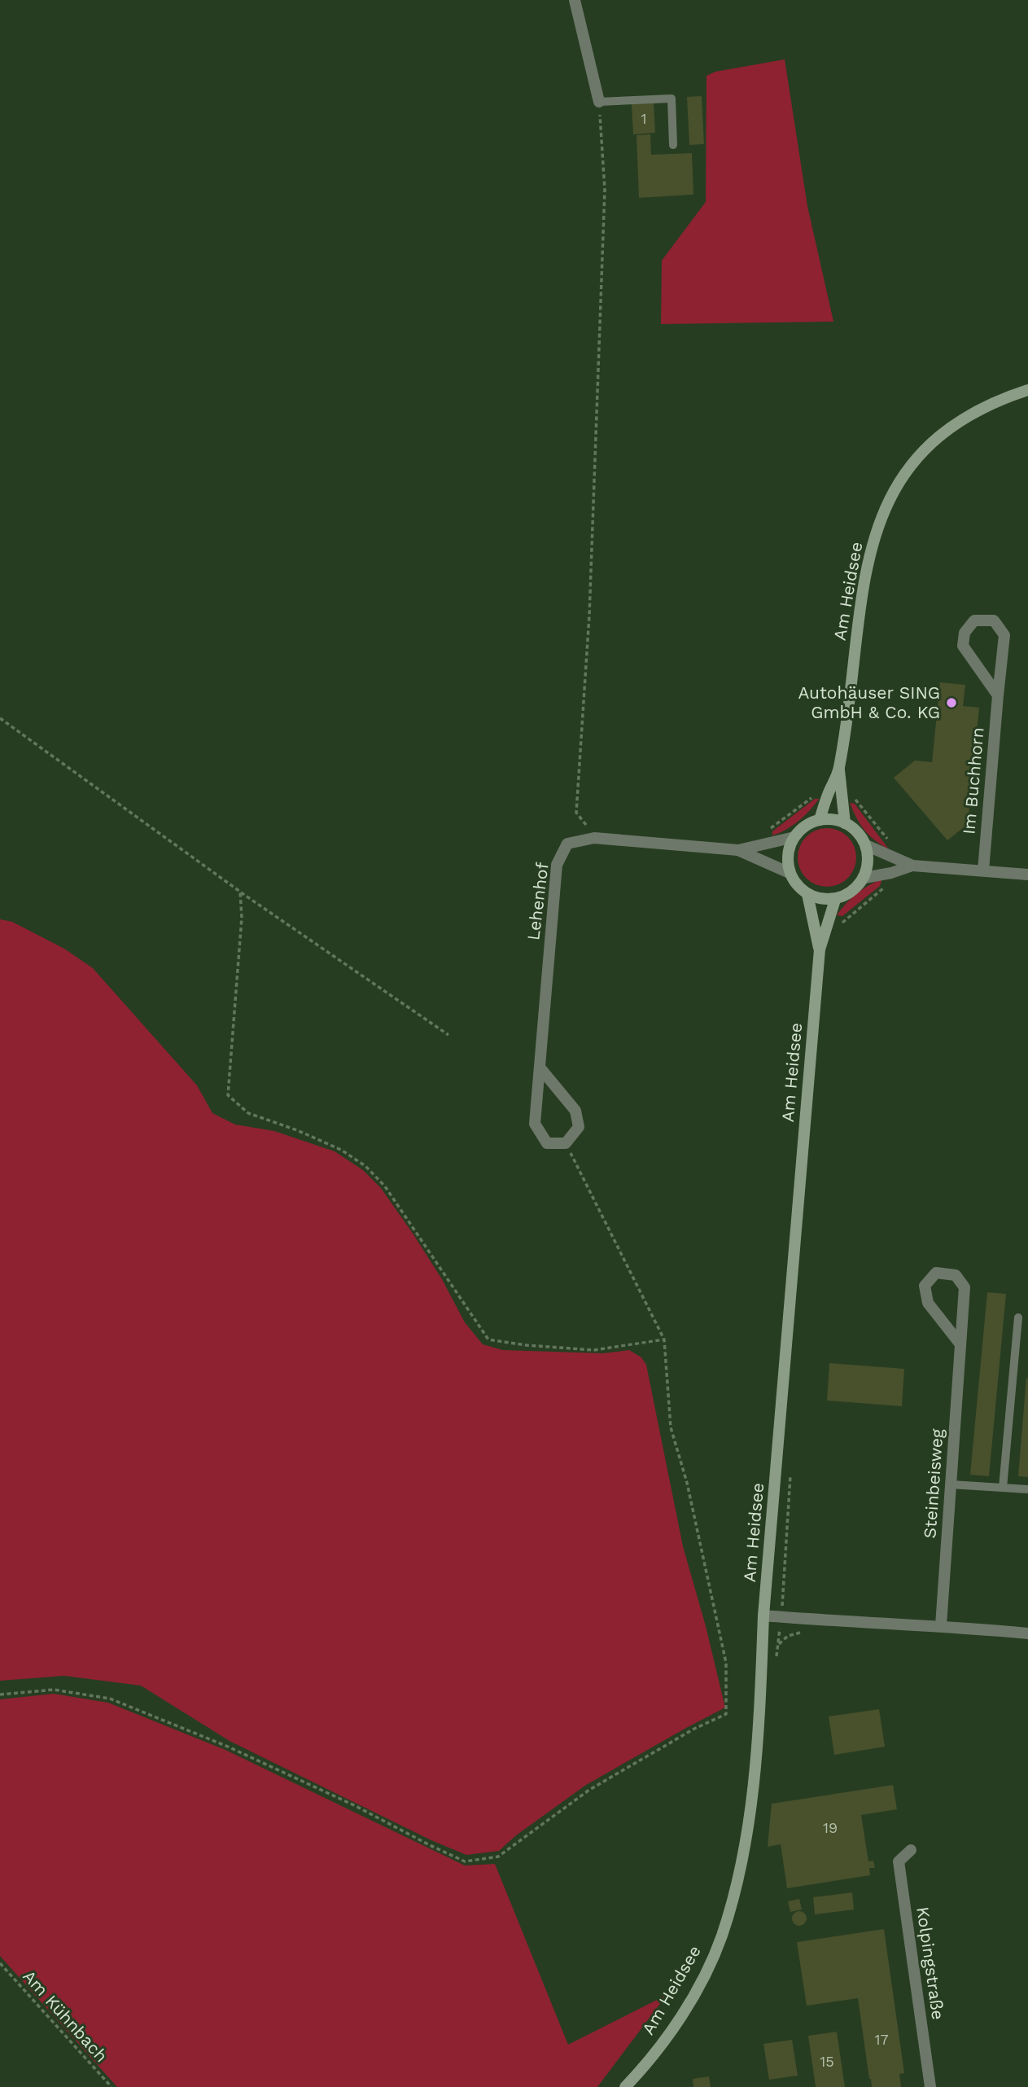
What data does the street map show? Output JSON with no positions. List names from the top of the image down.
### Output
{
  "streets": {
    "main road": ["Am Heidsee"],
    "street": [
      "Im Buchhorn",
      "Lehenhof",
      "Steinbeisweg",
      "Kolpingstraße"
    ],
    "path": ["Am Kühnbach"]
  },
  "crossings": [
    ["Am Heidsee", "Lehenhof"]
  ],
  "places": ["Autohäuser SING GmbH & Co. KG"],
  "house_numbers": [
    "1",
    "19",
    "17",
    "15"
  ]
}
